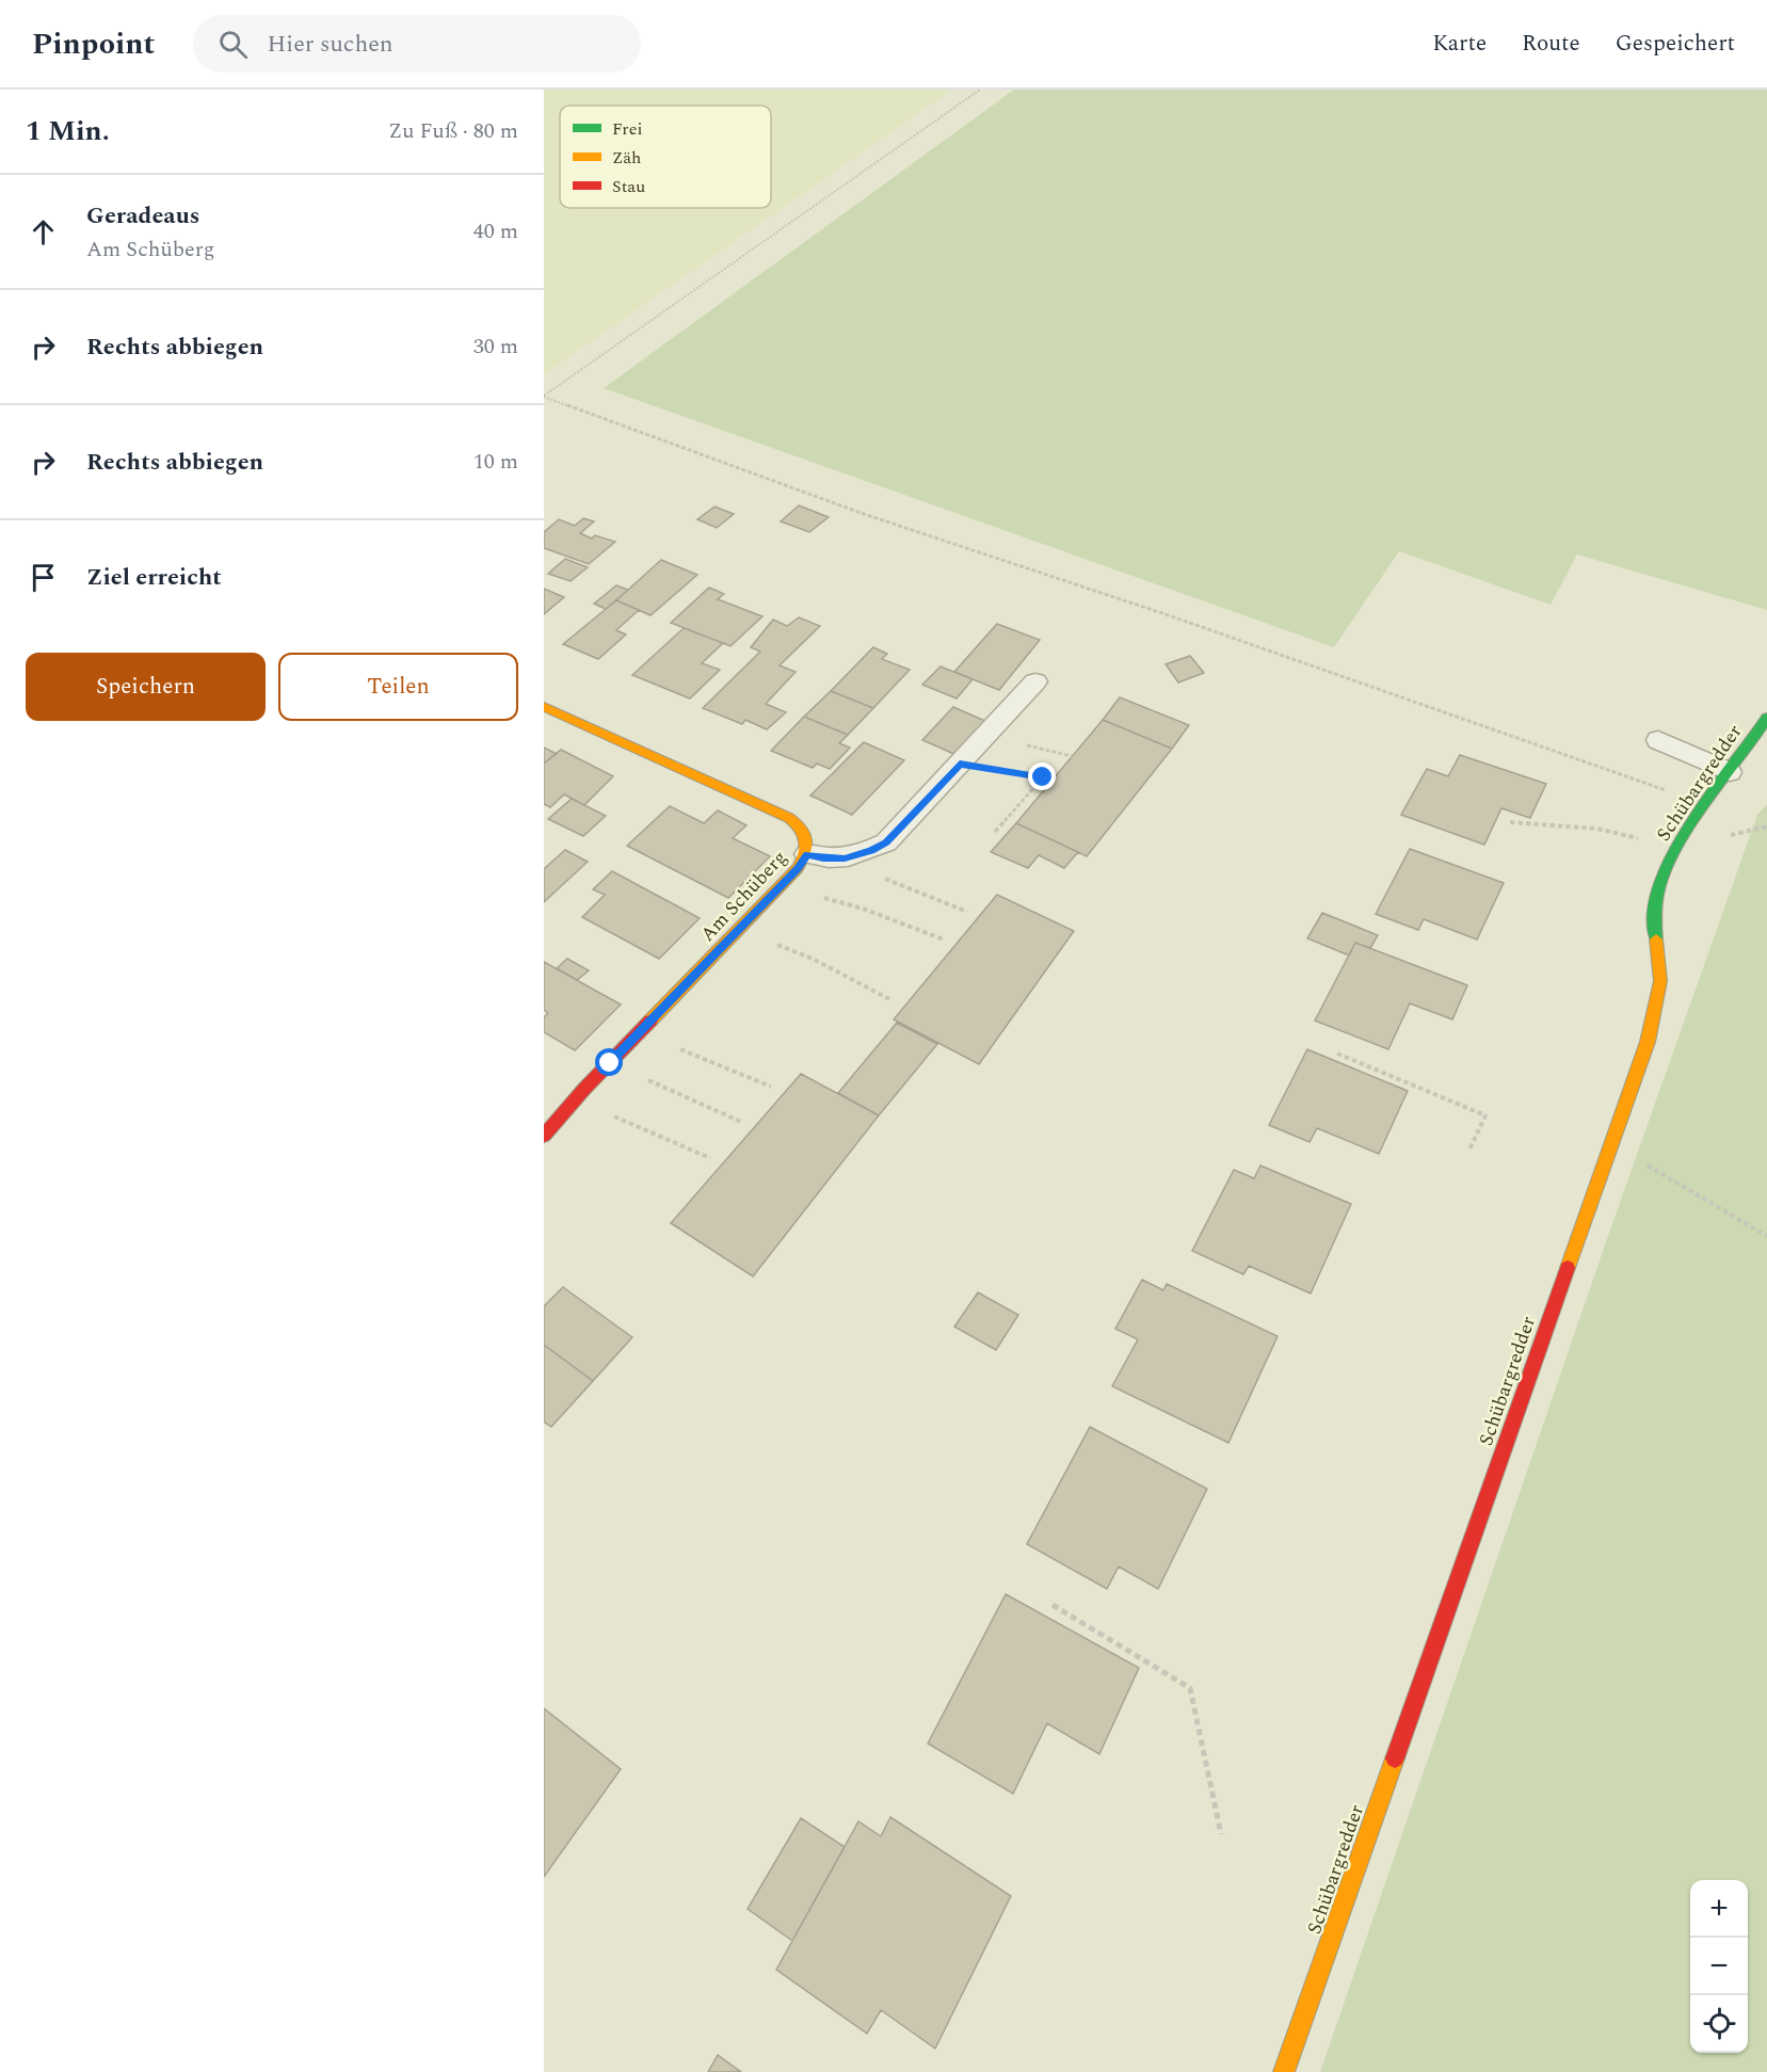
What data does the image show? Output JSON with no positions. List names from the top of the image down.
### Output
{
  "streets": {
    "street": ["Schübargredder", "Am Schüberg"]
  },
  "legend": ["Frei", "Zäh", "Stau"],
  "page": {
    "header": "Pinpoint",
    "search": "Hier suchen",
    "nav": ["Karte", "Route", "Gespeichert"],
    "heading": ["1 Min.", "Zu Fuß · 80 m"],
    "list": [
      ["Geradeaus", "Am Schüberg", "40 m"],
      ["Rechts abbiegen", "30 m"],
      ["Rechts abbiegen", "10 m"],
      "Ziel erreicht"
    ],
    "buttons": ["Speichern", "Teilen"],
    "map_buttons": ["+", "−"]
  }
}
